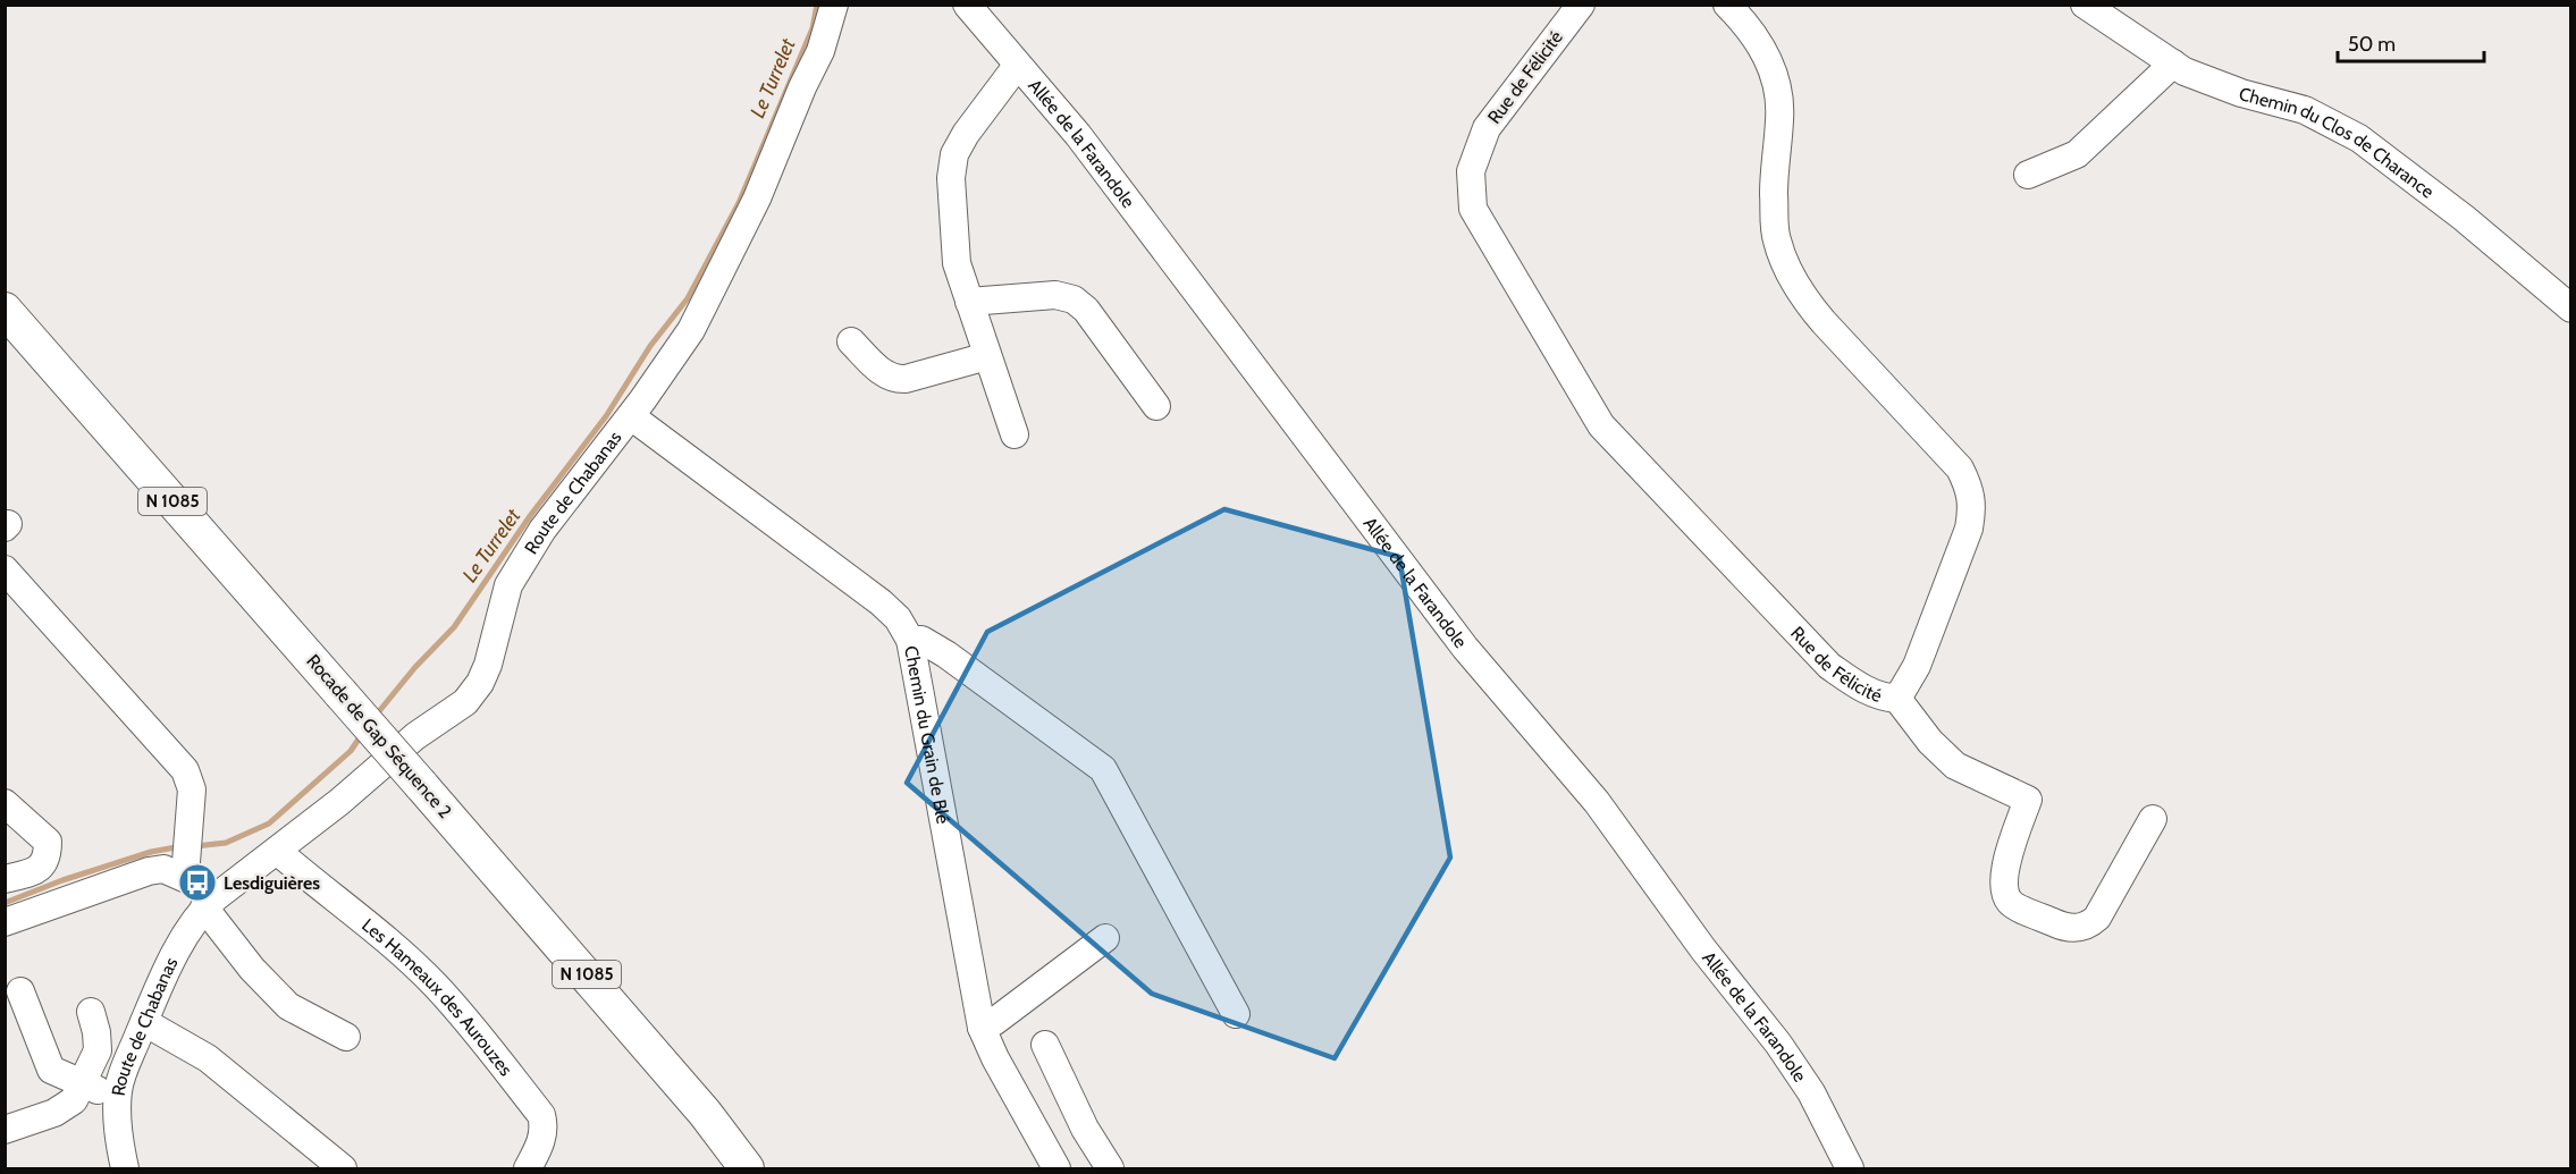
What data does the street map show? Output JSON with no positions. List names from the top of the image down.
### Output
{
  "streets": {
    "main road": ["N 1085", "Rocade de Gap Séquence 2"],
    "street": [
      "Rue de Félicité",
      "Allée de la Farandole",
      "Chemin du Clos de Charance",
      "Route de Chabanas",
      "Chemin du Grain de Blé",
      "Les Hameaux des Aurouzes"
    ]
  },
  "crossings": [
    ["Route de Chabanas", "Chemin du Grain de Blé"],
    ["Route de Chabanas", "Les Hameaux des Aurouzes"]
  ],
  "water": ["Le Turrelet"],
  "places": {
    "bus stop": ["Lesdiguières"]
  },
  "scale_bar": "50 m"
}
